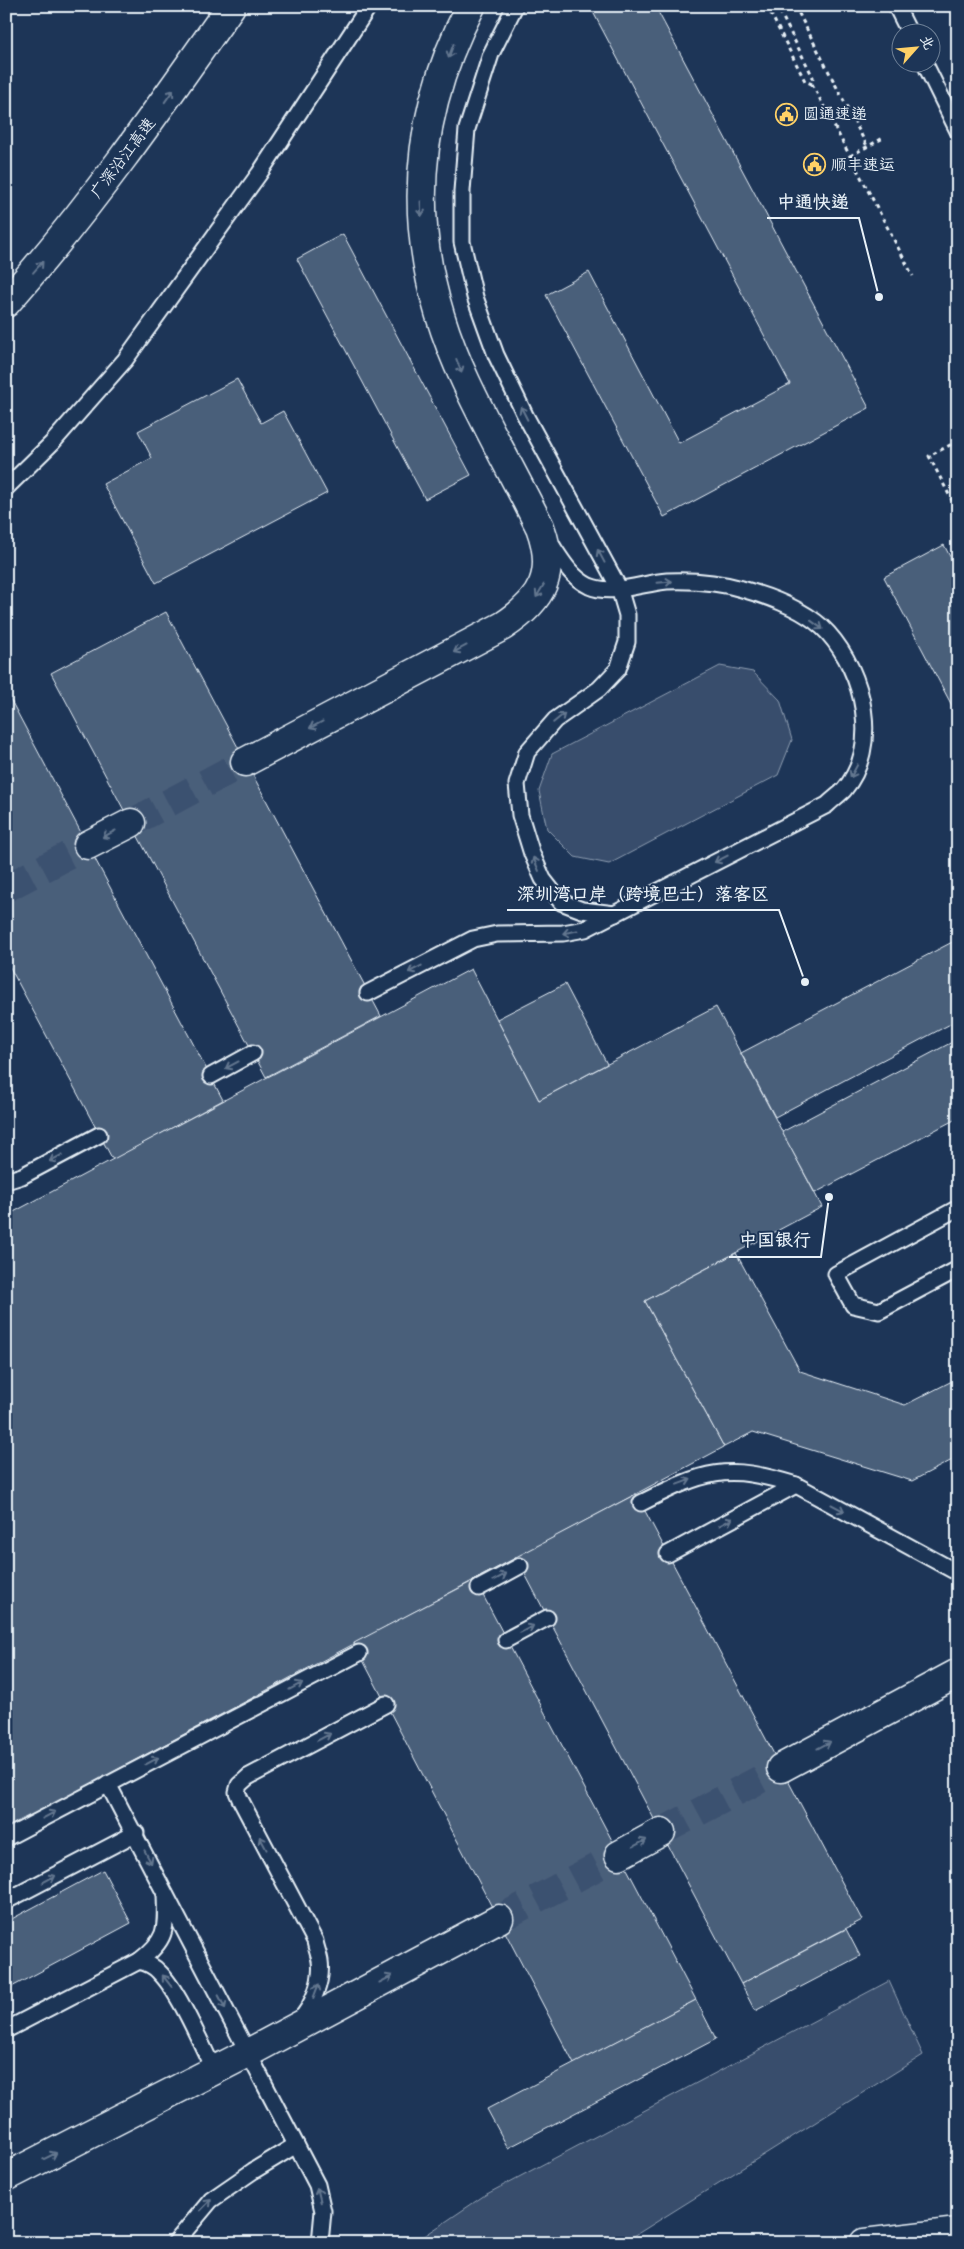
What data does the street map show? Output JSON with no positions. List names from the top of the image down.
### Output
{
  "streets": {
    "main road": ["广深沿江高速"]
  },
  "one_way": ["广深沿江高速"],
  "places": {
    "public building": ["圆通速递", "顺丰速运"],
    "other": ["中通快递", "深圳湾口岸（跨境巴士）落客区", "中国银行"]
  },
  "north": "top right"
}
